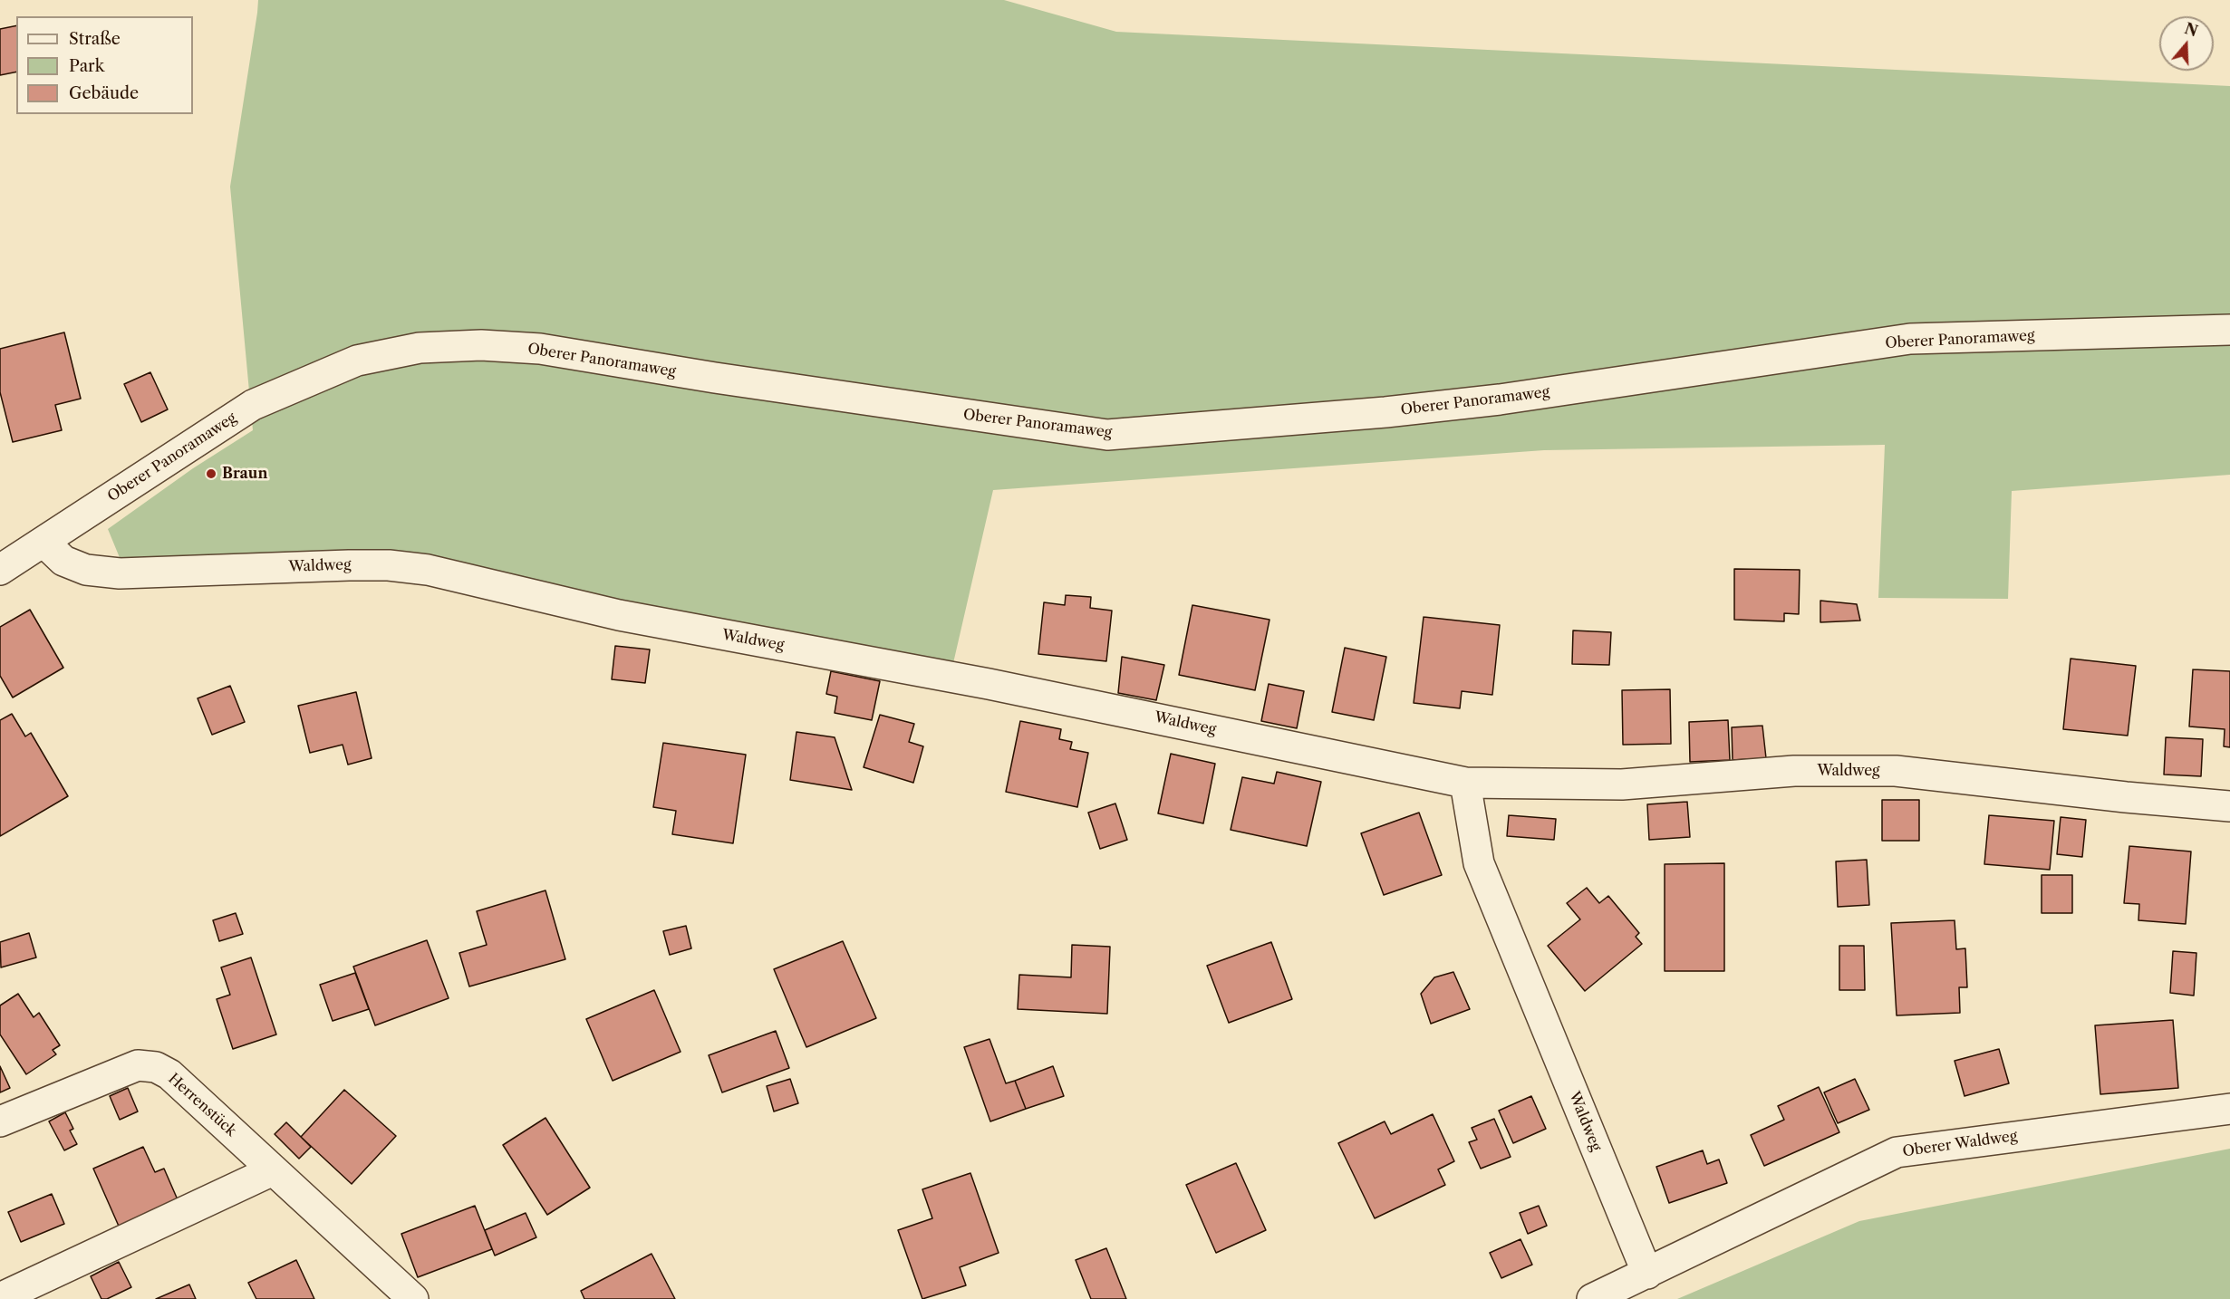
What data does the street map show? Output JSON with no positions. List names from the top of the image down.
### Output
{
  "streets": {
    "street": [
      "Oberer Panoramaweg",
      "Waldweg",
      "Herrenstück",
      "Oberer Waldweg"
    ]
  },
  "crossings": [
    ["Oberer Panoramaweg", "Waldweg"],
    ["Waldweg", "Oberer Waldweg"]
  ],
  "places": ["Braun"],
  "legend": ["Straße", "Park", "Gebäude"],
  "north": "top"
}
